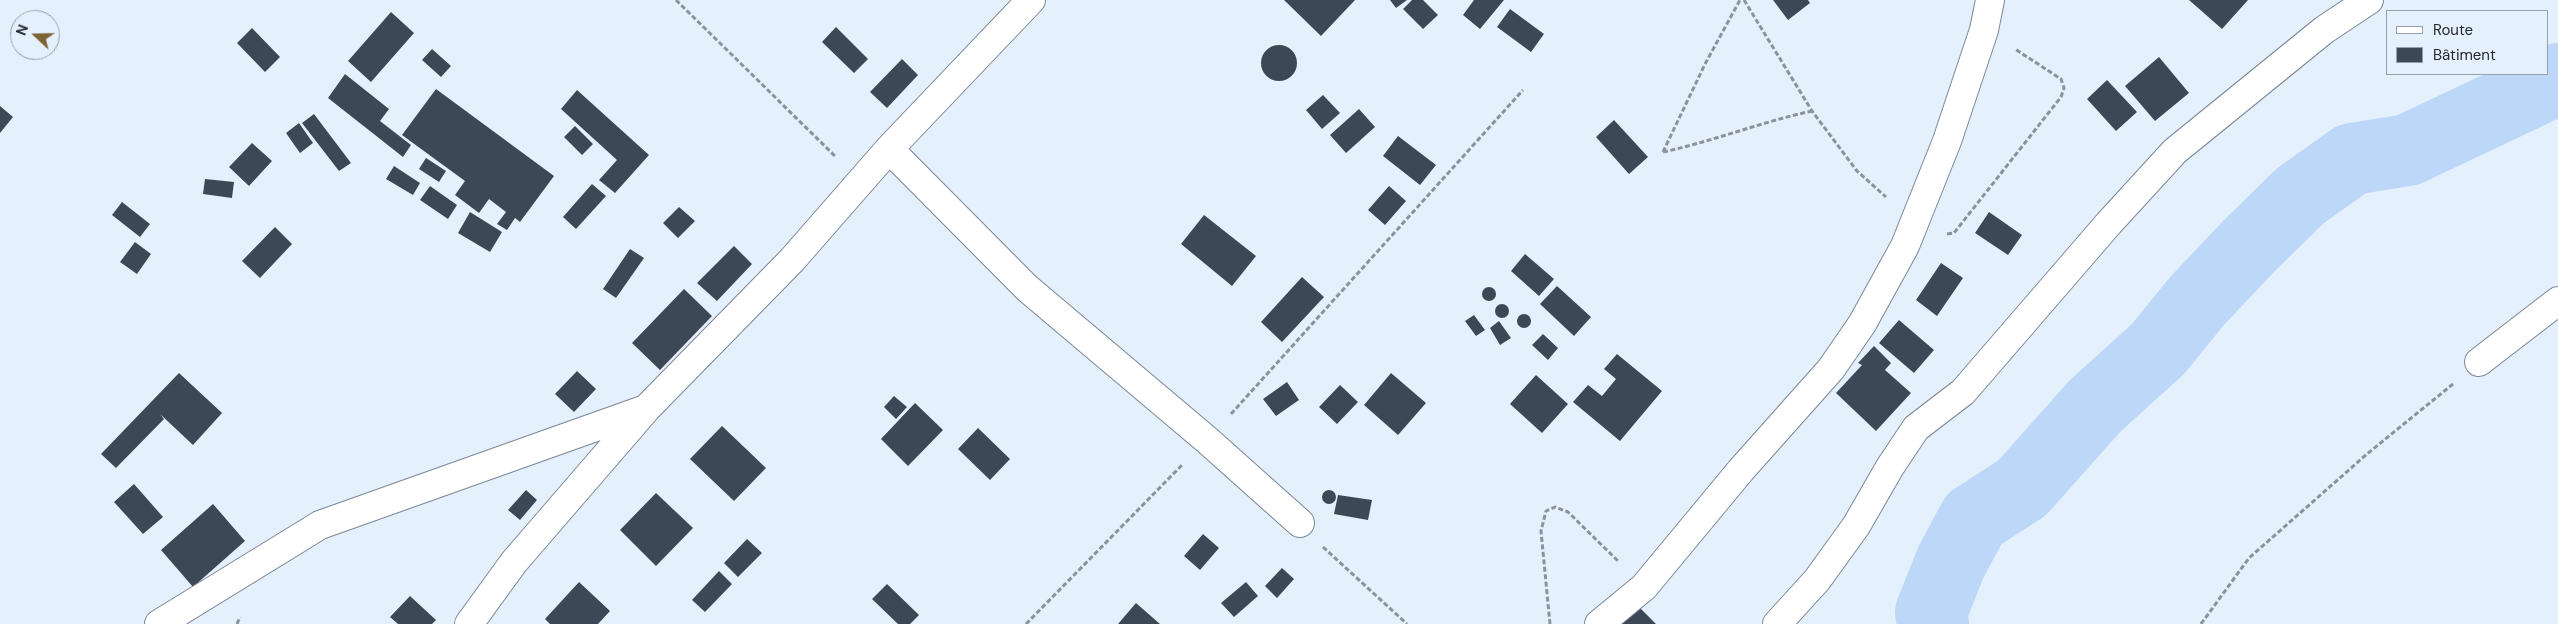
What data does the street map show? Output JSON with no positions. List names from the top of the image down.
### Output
{
  "legend": ["Route", "Bâtiment"],
  "north": "left"
}
